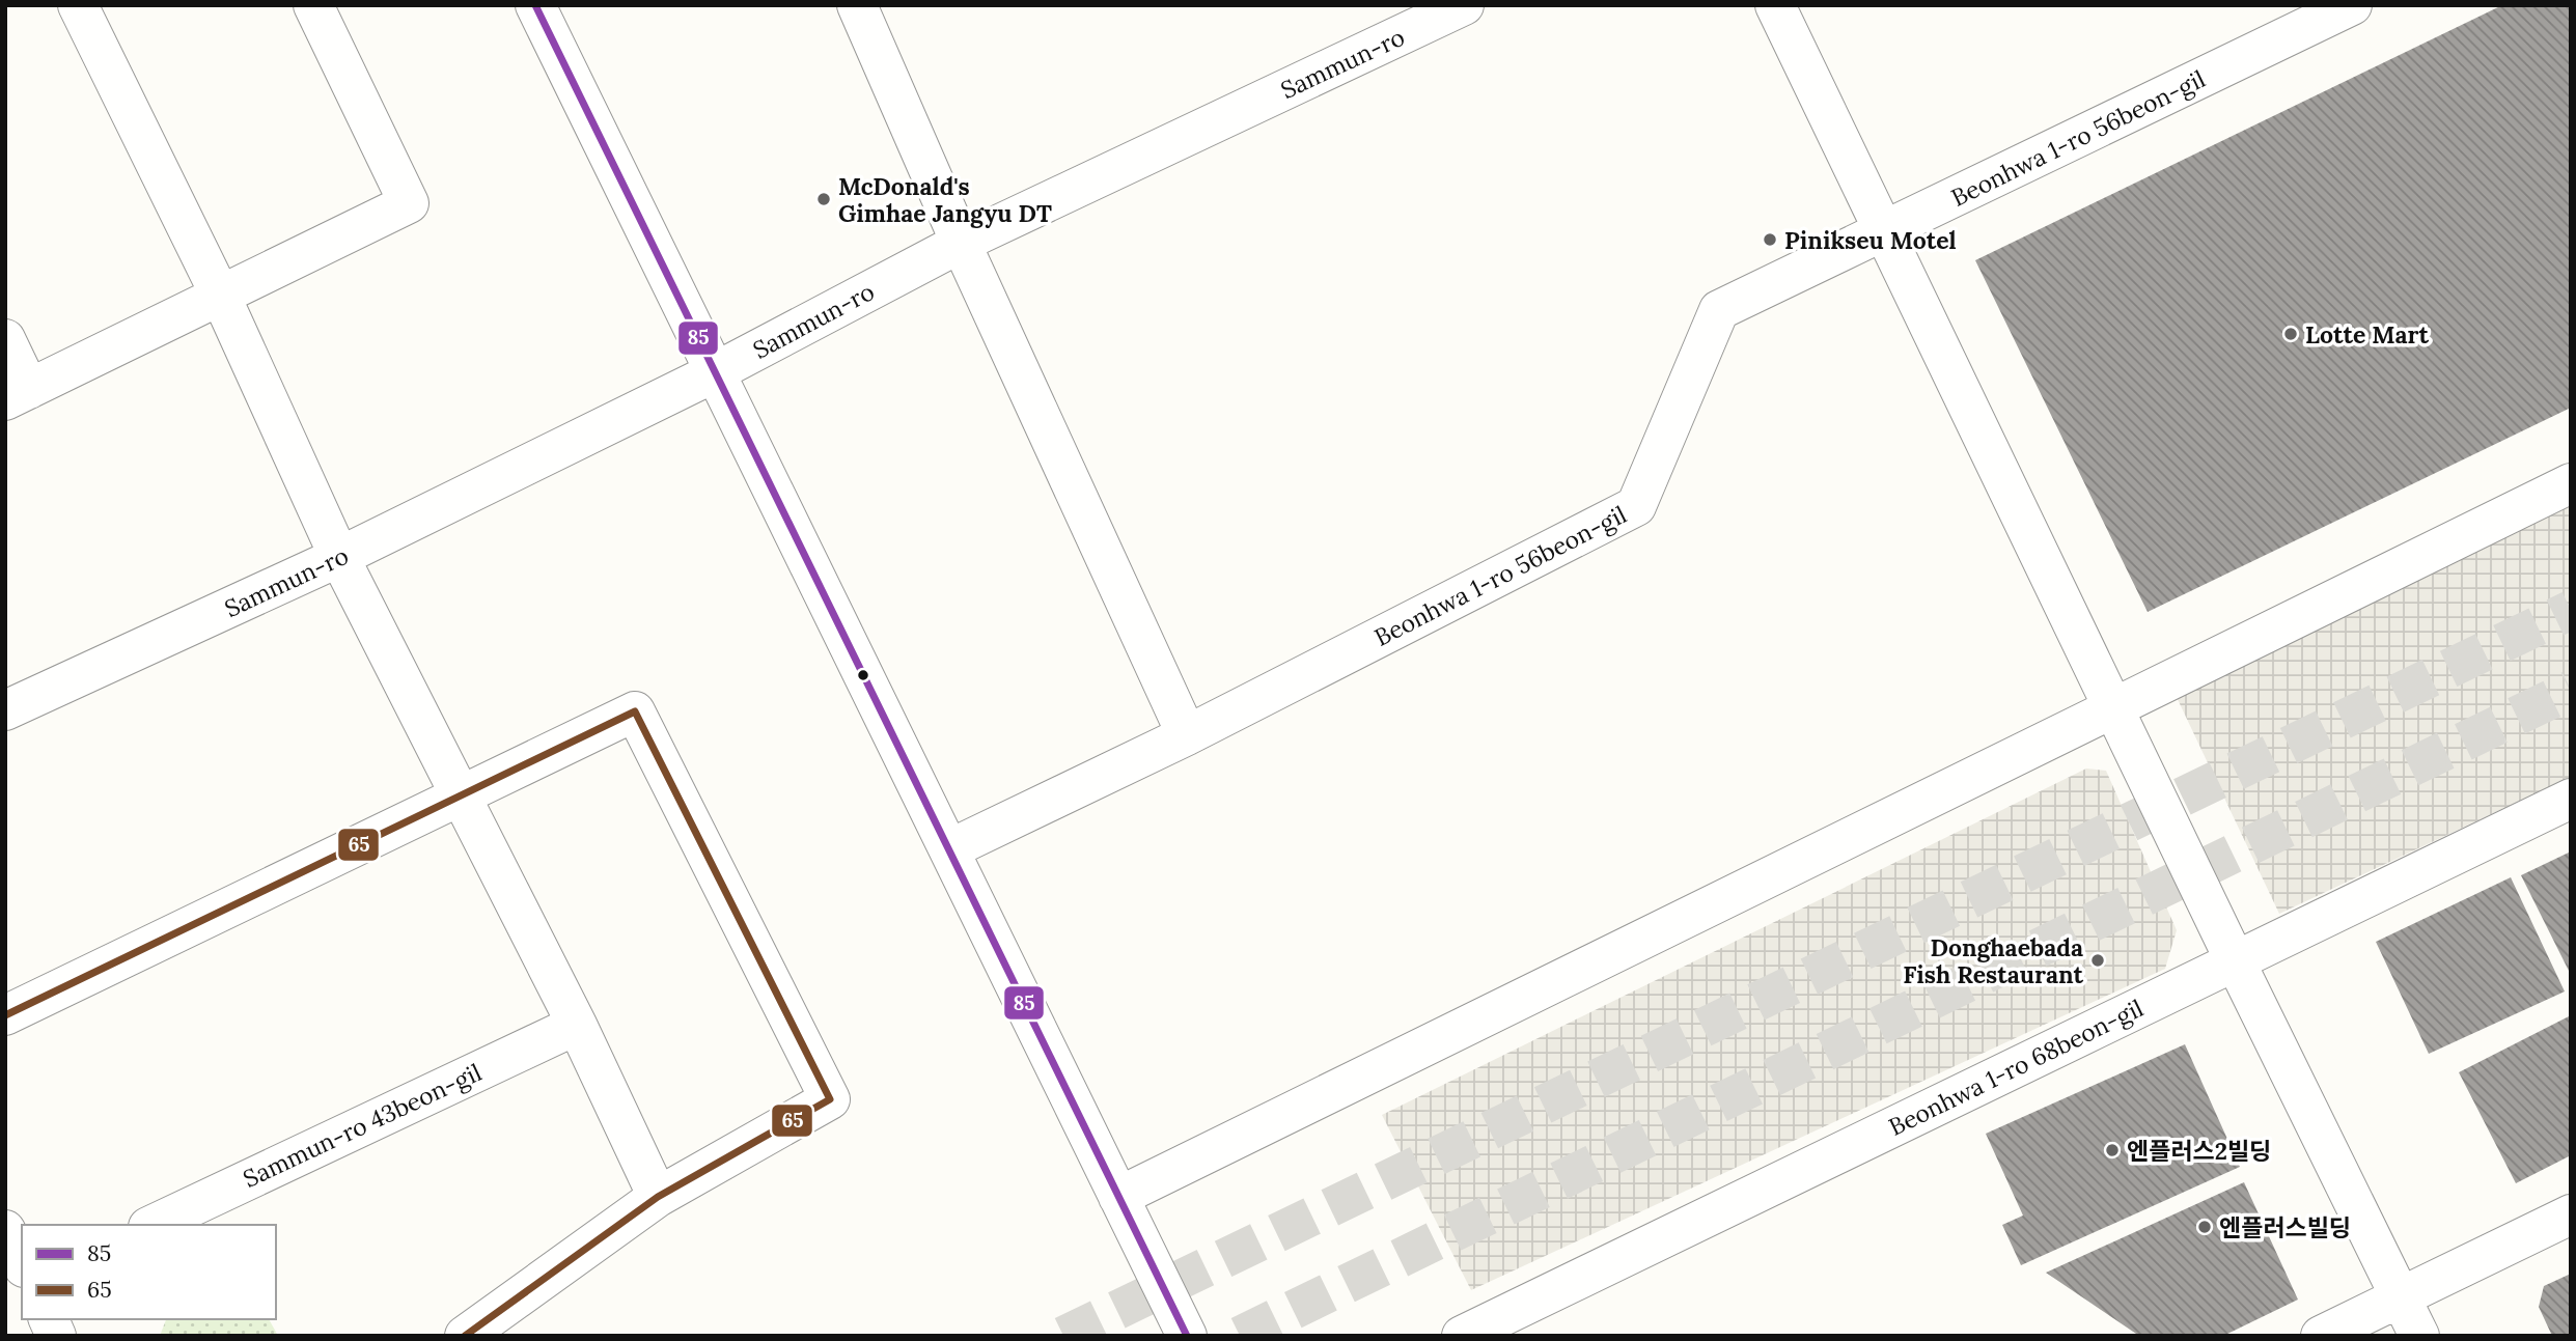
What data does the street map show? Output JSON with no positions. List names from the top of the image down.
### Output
{
  "streets": {
    "street": [
      "Sammun-ro",
      "Beonhwa 1-ro 56beon-gil",
      "Beonhwa 1-ro 68beon-gil",
      "Sammun-ro 43beon-gil"
    ]
  },
  "places": [
    "McDonald's Gimhae Jangyu DT",
    "Pinikseu Motel",
    "Lotte Mart",
    "Donghaebada Fish Restaurant",
    "엔플러스2빌딩",
    "엔플러스빌딩"
  ],
  "lines": ["transit line 85", "transit line 65"],
  "legend": ["85", "65"]
}
